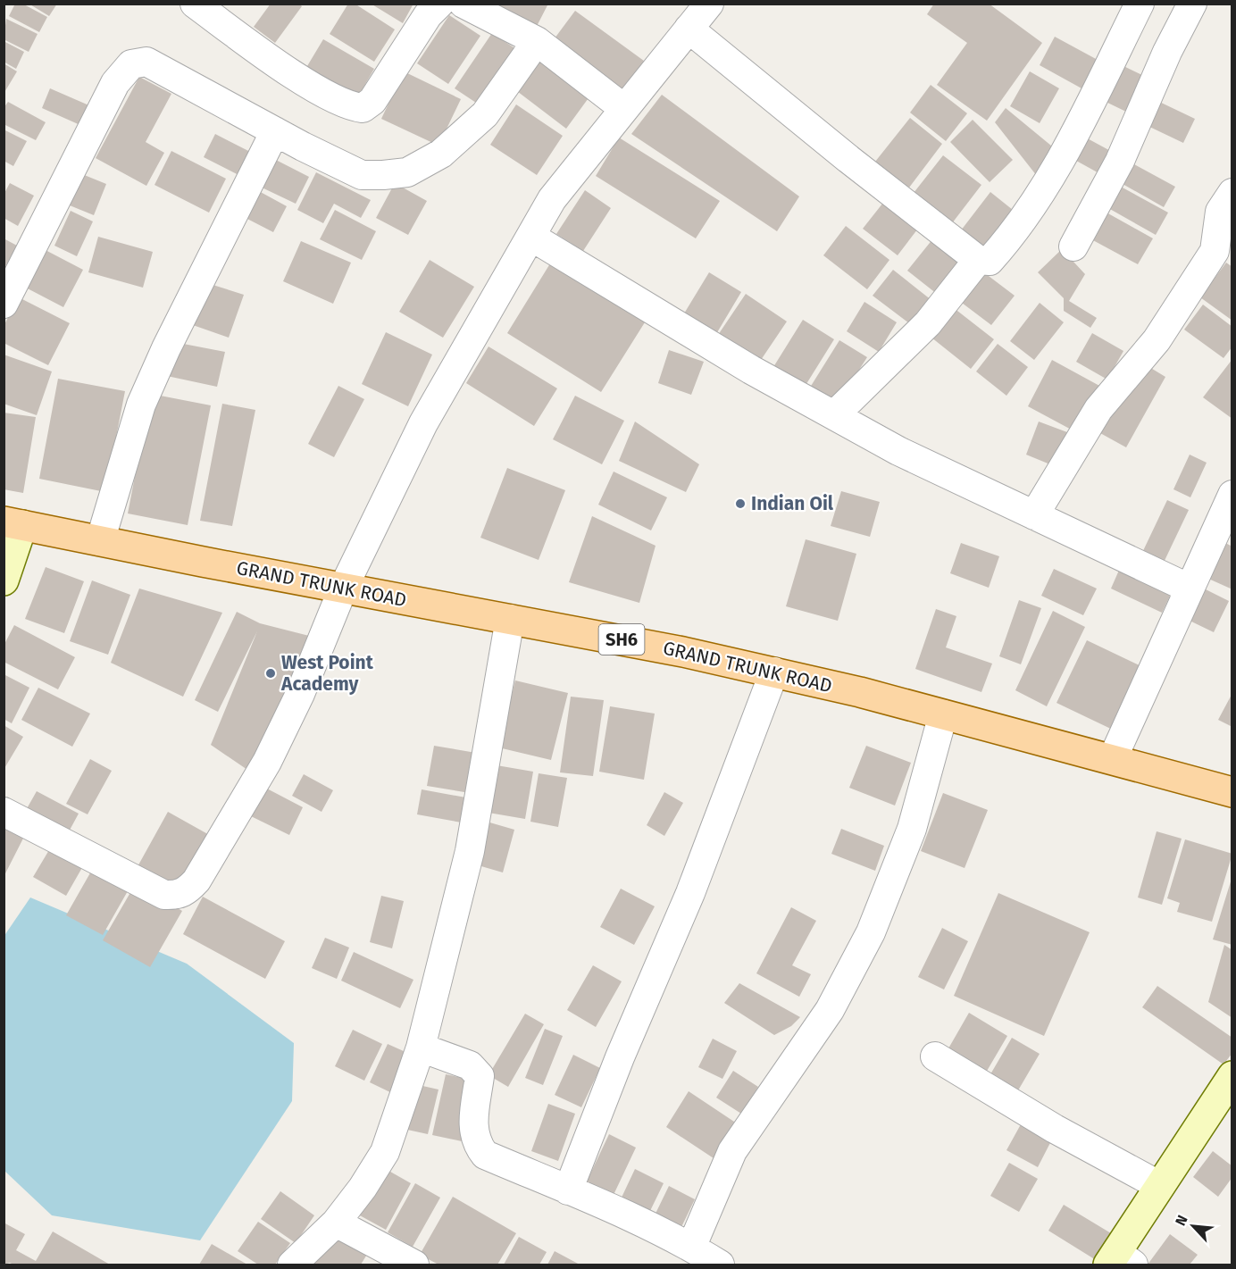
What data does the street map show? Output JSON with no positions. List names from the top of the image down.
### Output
{
  "streets": {
    "main road": ["GRAND TRUNK ROAD", "SH6"]
  },
  "places": ["Indian Oil", "West Point Academy"],
  "north": "top left"
}
